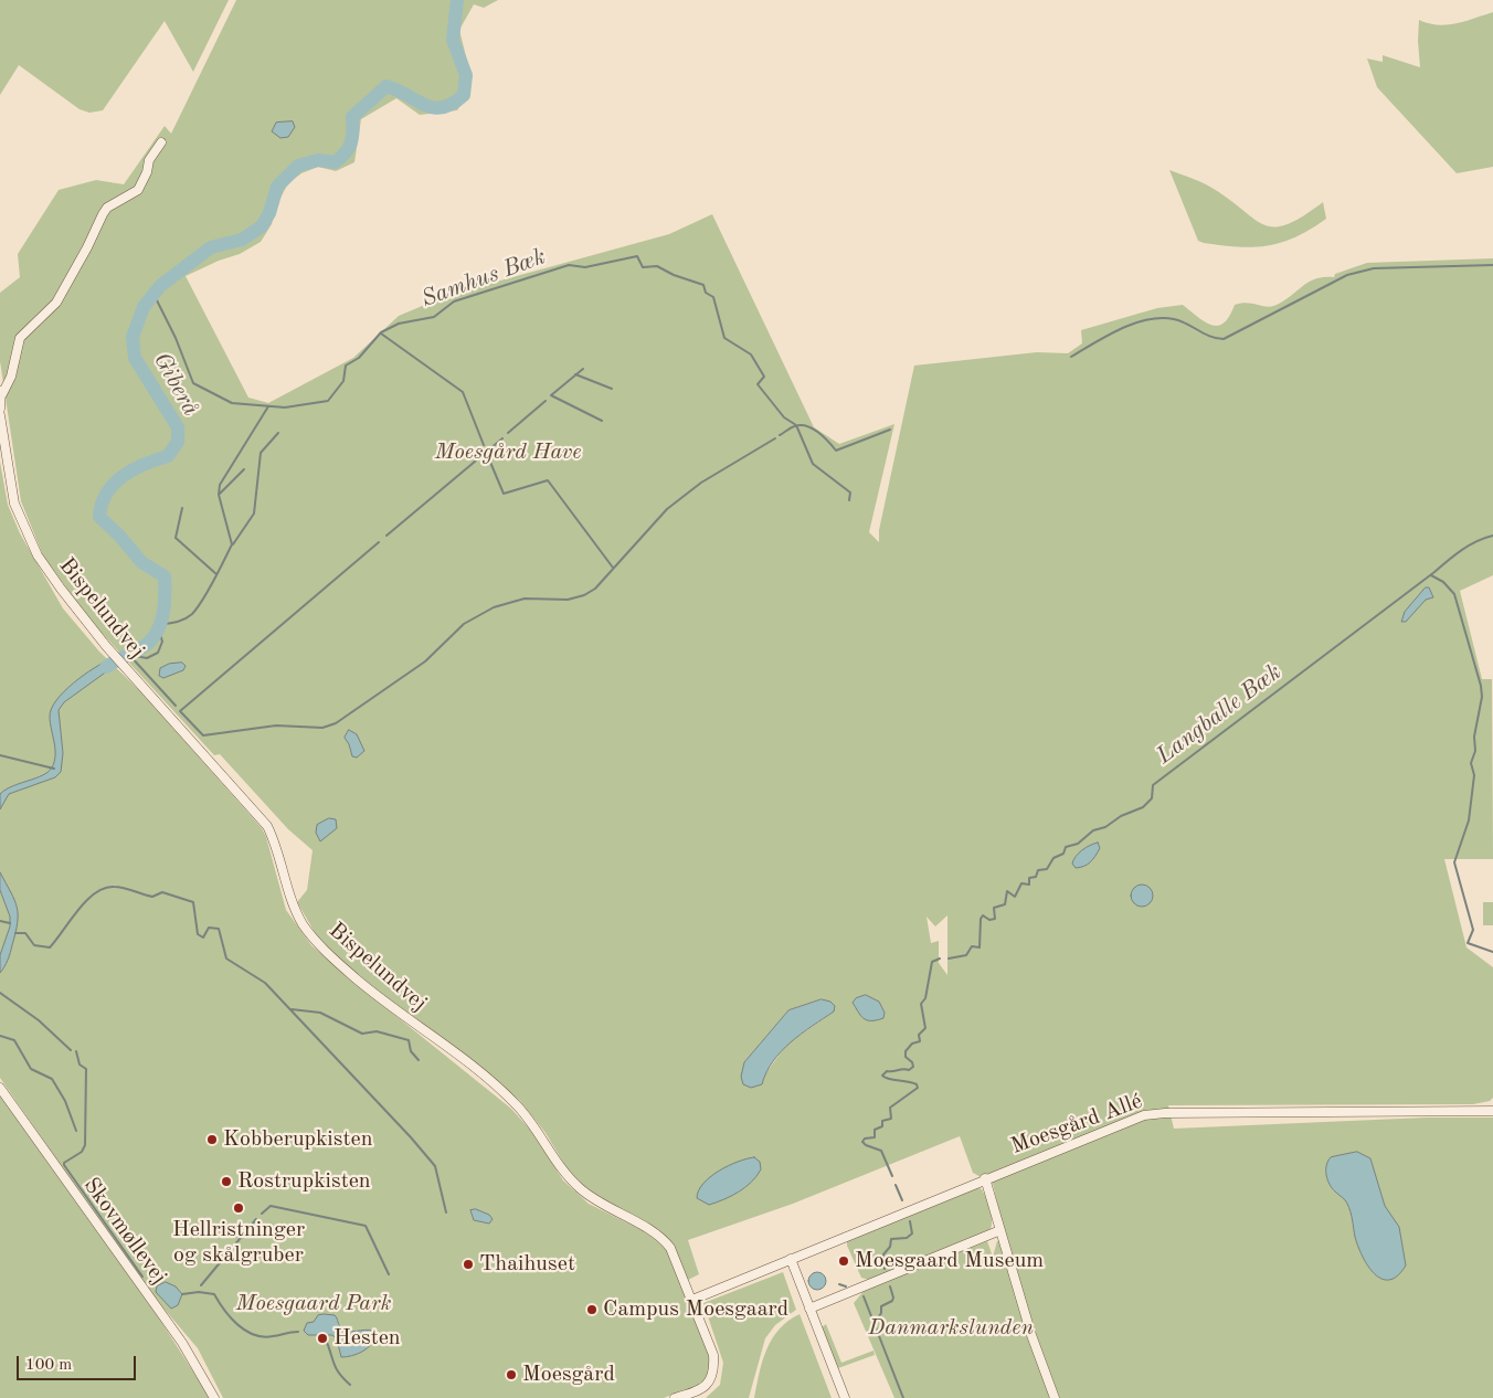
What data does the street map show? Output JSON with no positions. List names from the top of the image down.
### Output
{
  "streets": {
    "street": ["Bispelundvej", "Moesgård Allé", "Skovmøllevej"]
  },
  "crossings": [
    ["Bispelundvej", "Moesgård Allé"]
  ],
  "water": ["Samhus Bæk", "Giberå", "Langballe Bæk"],
  "parks": ["Moesgård Have", "Moesgaard Park", "Danmarkslunden"],
  "places": [
    "Kobberupkisten",
    "Rostrupkisten",
    "Hellristninger og skålgruber",
    "Moesgaard Museum",
    "Thaihuset",
    "Campus Moesgaard",
    "Hesten",
    "Moesgård"
  ],
  "scale_bar": "100 m"
}
